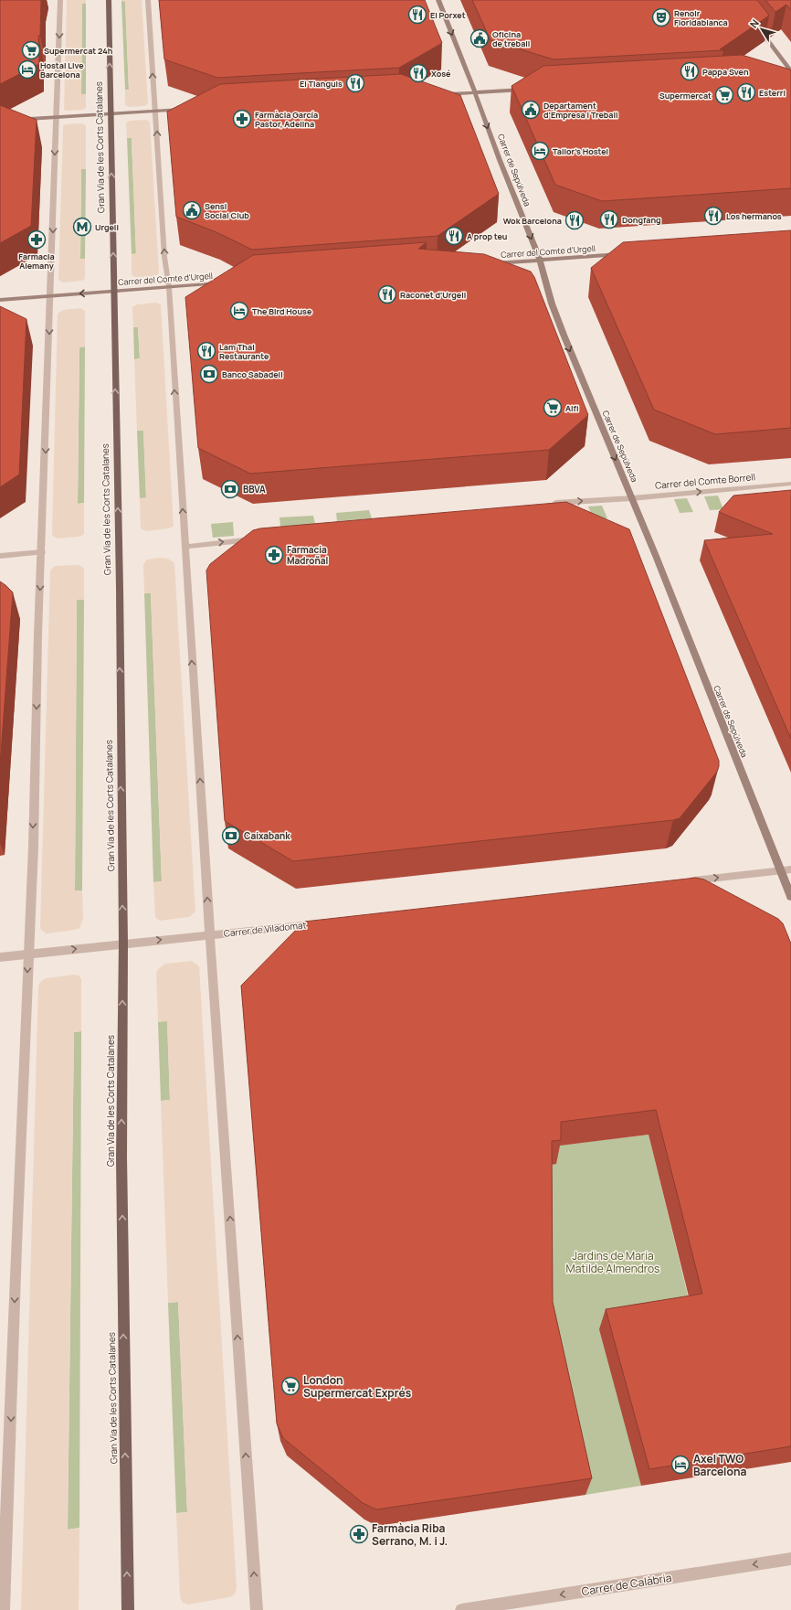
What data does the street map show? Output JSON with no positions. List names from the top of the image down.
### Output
{
  "streets": {
    "main road": ["Gran Via de les Corts Catalanes"],
    "street": [
      "Carrer de Sepúlveda",
      "Carrer del Comte d'Urgell",
      "Carrer del Comte Borrell",
      "Carrer de Viladomat",
      "Carrer de Calàbria"
    ]
  },
  "crossings": [
    ["Gran Via de les Corts Catalanes", "Carrer del Comte d'Urgell"],
    ["Gran Via de les Corts Catalanes", "Carrer de Viladomat"],
    ["Carrer de Sepúlveda", "Carrer del Comte d'Urgell"],
    ["Carrer de Sepúlveda", "Carrer del Comte Borrell"]
  ],
  "one_way": [
    "Gran Via de les Corts Catalanes",
    "Carrer de Sepúlveda",
    "Carrer del Comte Borrell",
    "Carrer de Viladomat",
    "Carrer de Calàbria"
  ],
  "parks": ["Jardins de Maria Matilde Almendros"],
  "places": {
    "restaurant": [
      "El Porxet",
      "Pappa Sven",
      "Xosé",
      "El Tianguis",
      "Esterri",
      "Los hermanos",
      "Dongfang",
      "Wok Barcelona",
      "A prop teu",
      "Raconet d'Urgell",
      "Lam Thai Restaurante"
    ],
    "theatre": ["Renoir Floridablanca"],
    "public building": ["Oficina de treball", "Departament d'Empresa i Treball", "Sensi Social Club"],
    "supermarket": [
      "Supermercat 24h",
      "Supermercat",
      "Alfi",
      "London Supermercat Exprés"
    ],
    "hotel": [
      "Hostal Live Barcelona",
      "Tailor's Hostel",
      "The Bird House",
      "Axel TWO Barcelona"
    ],
    "pharmacy": [
      "Farmàcia García Pastor, Adelina",
      "Farmacia Alemany",
      "Farmacia Madroñal",
      "Farmàcia Riba Serrano, M. i J."
    ],
    "metro station": ["Urgell"],
    "bank": ["Banco Sabadell", "BBVA", "Caixabank"]
  },
  "north": "top left"
}
